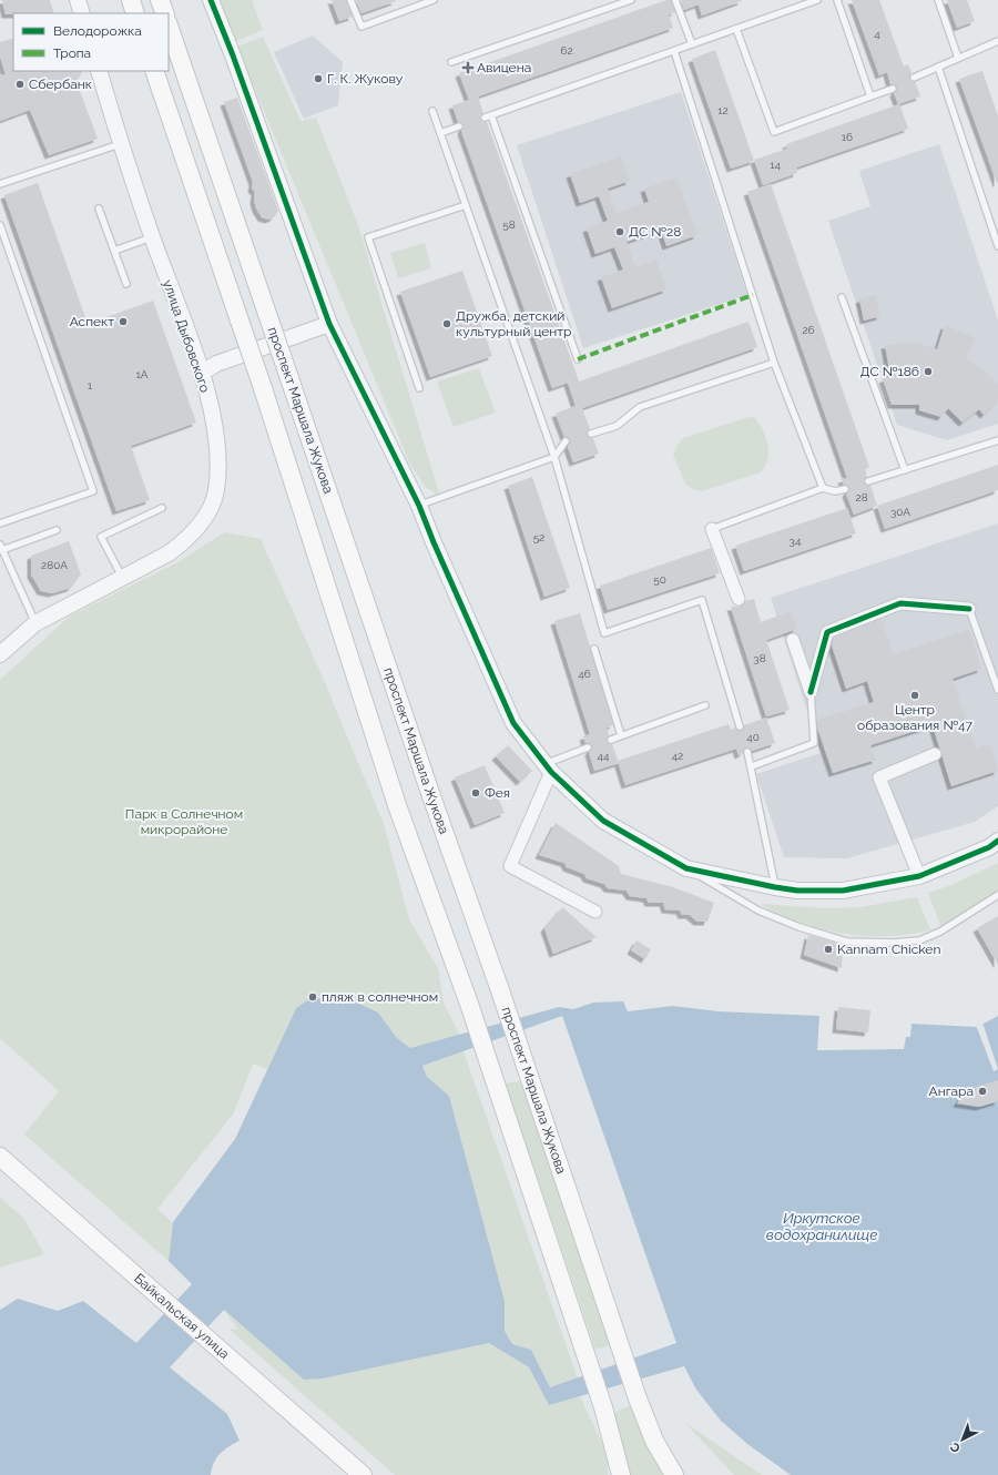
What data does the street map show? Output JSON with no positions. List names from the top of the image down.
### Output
{
  "streets": {
    "main road": ["проспект Маршала Жукова", "Байкальская улица"],
    "street": ["улица Дыбовского"]
  },
  "water": ["Иркутское водохранилище"],
  "parks": ["Парк в Солнечном микрорайоне"],
  "places": {
    "health": ["Авицена"],
    "other": [
      "Г. К. Жукову",
      "Сбербанк",
      "ДС №28",
      "Аспект",
      "Дружба, детский культурный центр",
      "ДС №186",
      "Центр образования №47",
      "Фея",
      "Kannam Chicken",
      "пляж в солнечном",
      "Ангара"
    ]
  },
  "house_numbers": [
    "4",
    "62",
    "12",
    "16",
    "14",
    "58",
    "26",
    "1А",
    "1",
    "28",
    "30А",
    "52",
    "34",
    "280А",
    "50",
    "38",
    "46",
    "40",
    "44",
    "42"
  ],
  "legend": ["Велодорожка", "Тропа"],
  "north": "bottom left"
}
